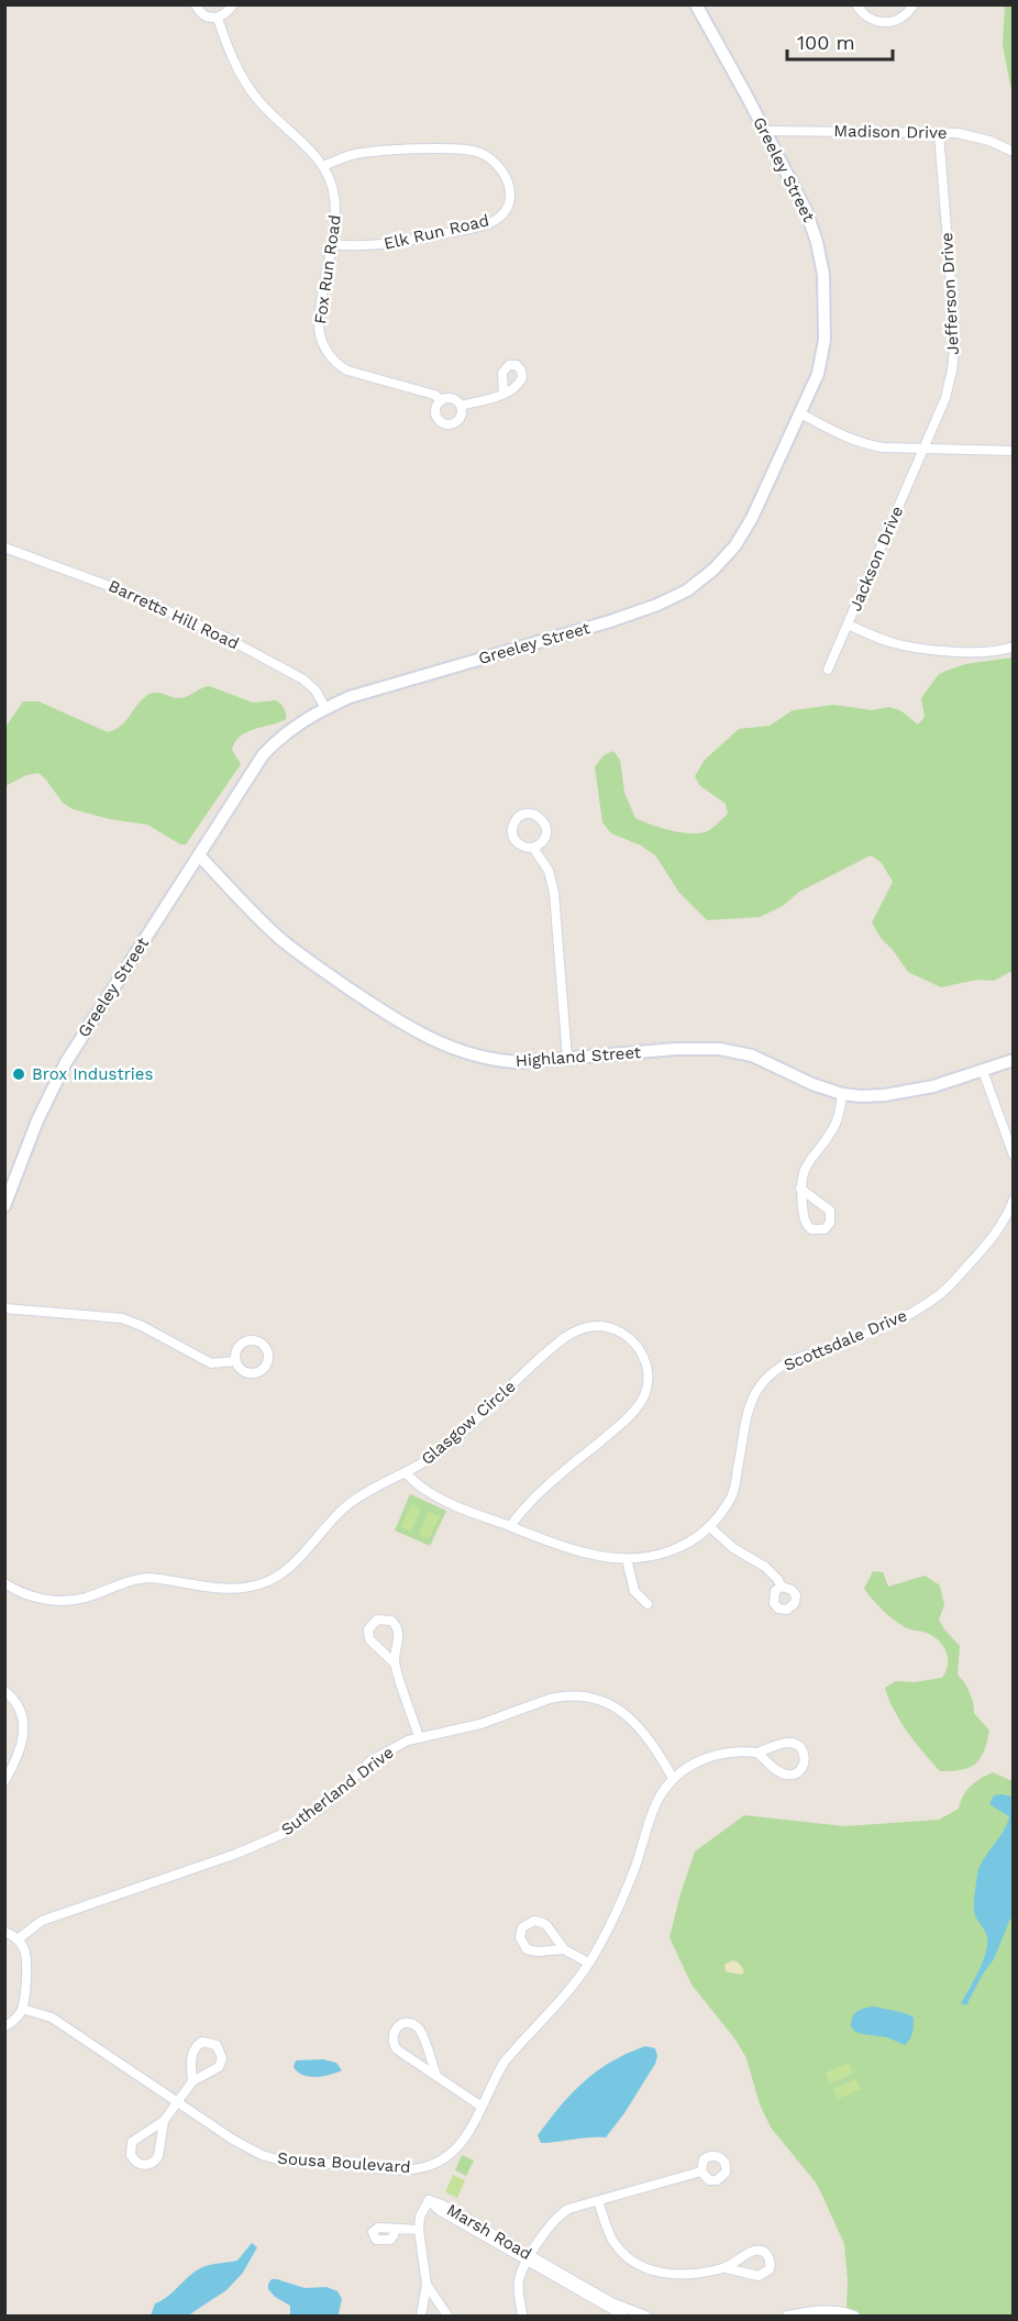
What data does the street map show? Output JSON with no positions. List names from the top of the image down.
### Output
{
  "streets": {
    "street": [
      "Madison Drive",
      "Greeley Street",
      "Elk Run Road",
      "Fox Run Road",
      "Jefferson Drive",
      "Jackson Drive",
      "Barretts Hill Road",
      "Highland Street",
      "Scottsdale Drive",
      "Glasgow Circle",
      "Sutherland Drive",
      "Sousa Boulevard",
      "Marsh Road"
    ]
  },
  "crossings": [
    ["Madison Drive", "Greeley Street"],
    ["Madison Drive", "Jefferson Drive"],
    ["Greeley Street", "Barretts Hill Road"],
    ["Greeley Street", "Highland Street"],
    ["Elk Run Road", "Fox Run Road"],
    ["Jefferson Drive", "Jackson Drive"],
    ["Scottsdale Drive", "Glasgow Circle"],
    ["Sutherland Drive", "Sousa Boulevard"]
  ],
  "places": ["Brox Industries"],
  "scale_bar": "100 m"
}
